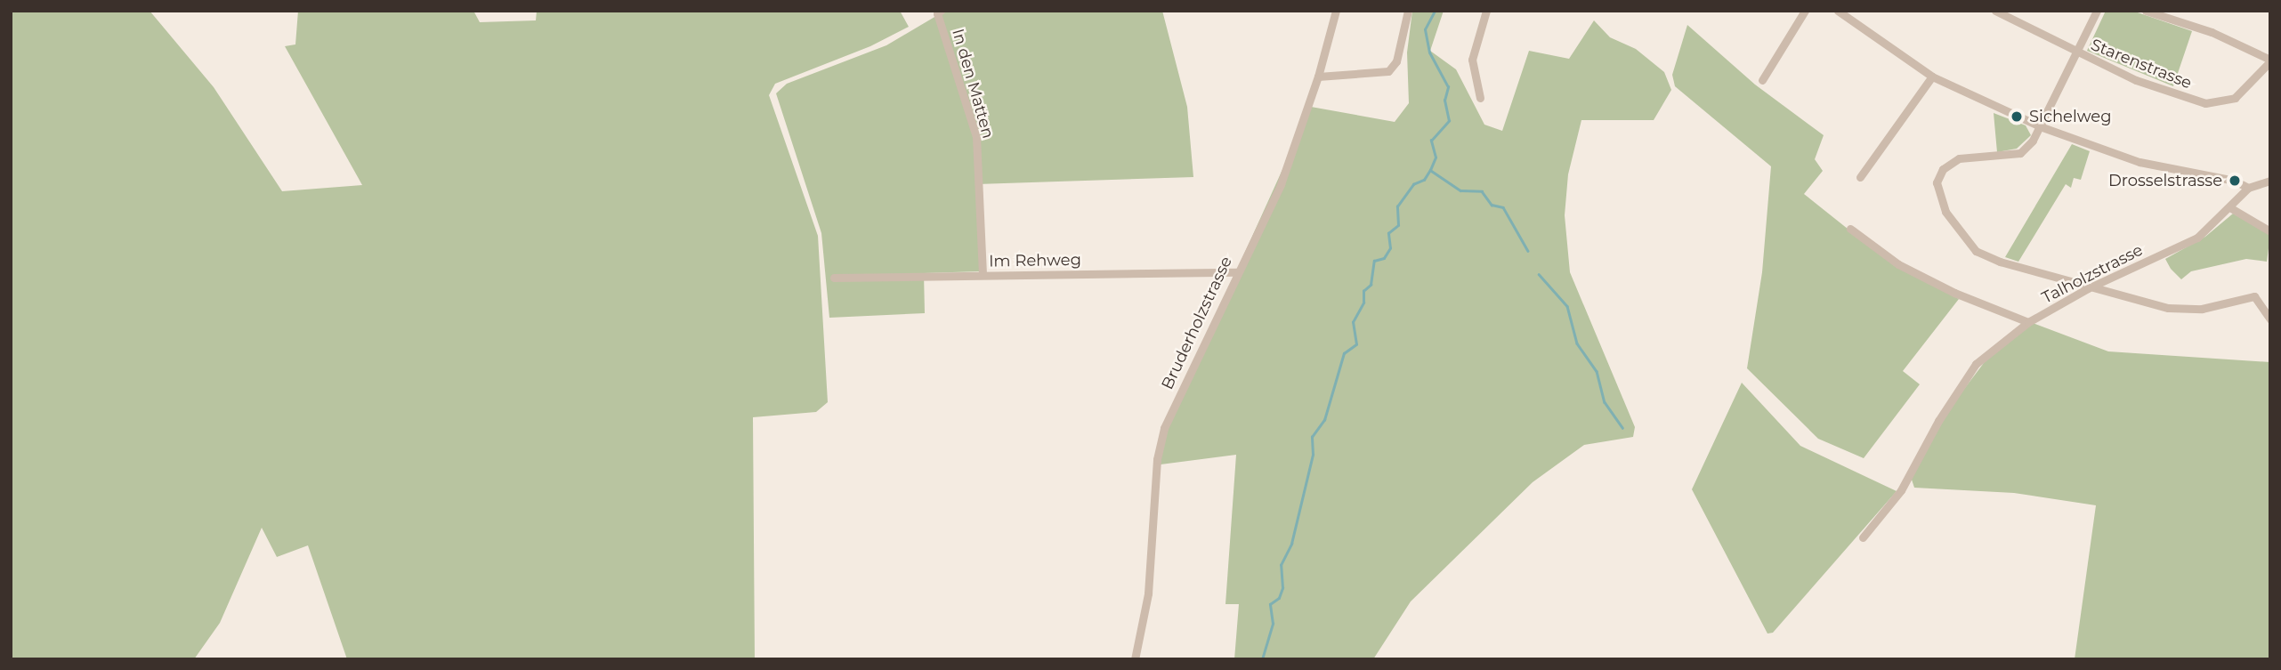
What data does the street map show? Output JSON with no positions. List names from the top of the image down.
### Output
{
  "streets": {
    "street": [
      "Starenstrasse",
      "In den Matten",
      "Im Rehweg",
      "Talholzstrasse",
      "Bruderholzstrasse"
    ]
  },
  "crossings": [
    ["In den Matten", "Im Rehweg"],
    ["Im Rehweg", "Bruderholzstrasse"]
  ],
  "places": ["Sichelweg", "Drosselstrasse"]
}
